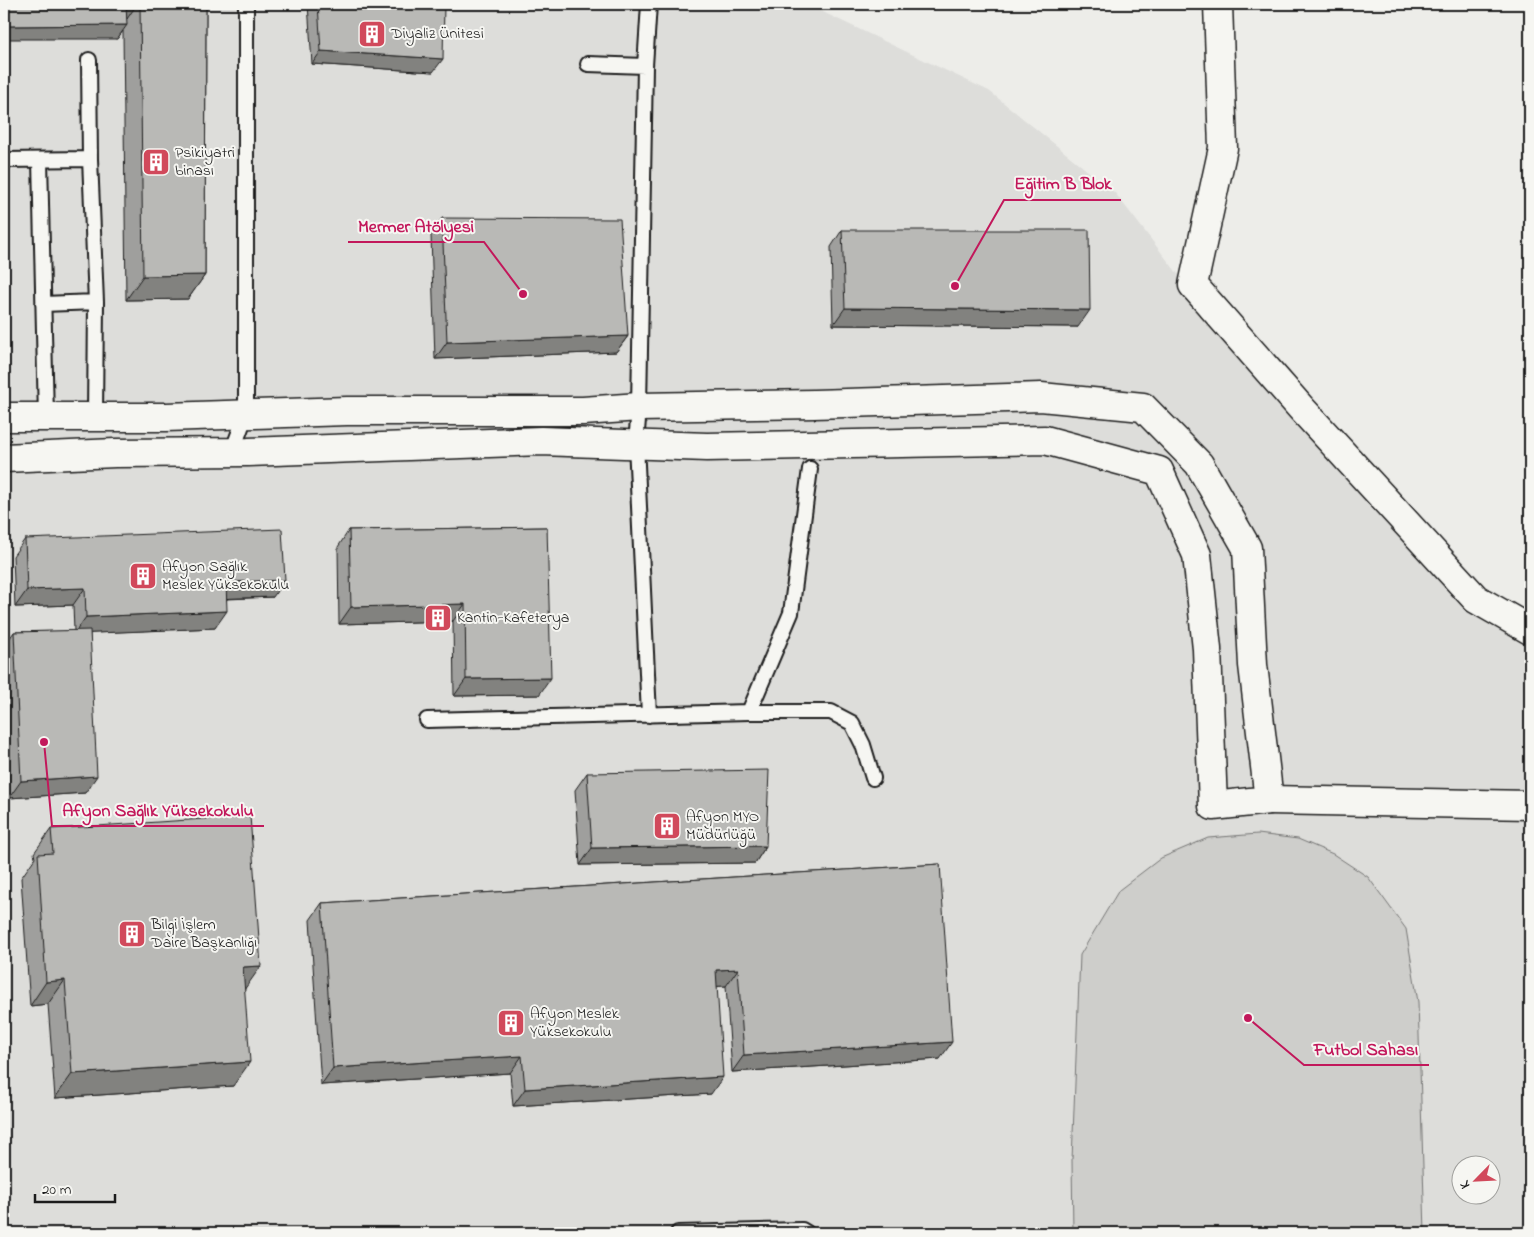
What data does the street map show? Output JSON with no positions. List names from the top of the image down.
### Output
{
  "places": {
    "building": [
      "Diyaliz Ünitesi",
      "Psikiyatri binası",
      "Afyon Sağlık Meslek Yüksekokulu",
      "Kantin-Kafeterya",
      "Afyon MYO Müdürlüğü",
      "Bilgi İşlem Daire Başkanlığı",
      "Afyon Meslek Yüksekokulu"
    ],
    "other": [
      "Eğitim B Blok",
      "Mermer Atölyesi",
      "Afyon Sağlık Yüksekokulu",
      "Futbol Sahası"
    ]
  },
  "scale_bar": "20 m",
  "north": "bottom left"
}
